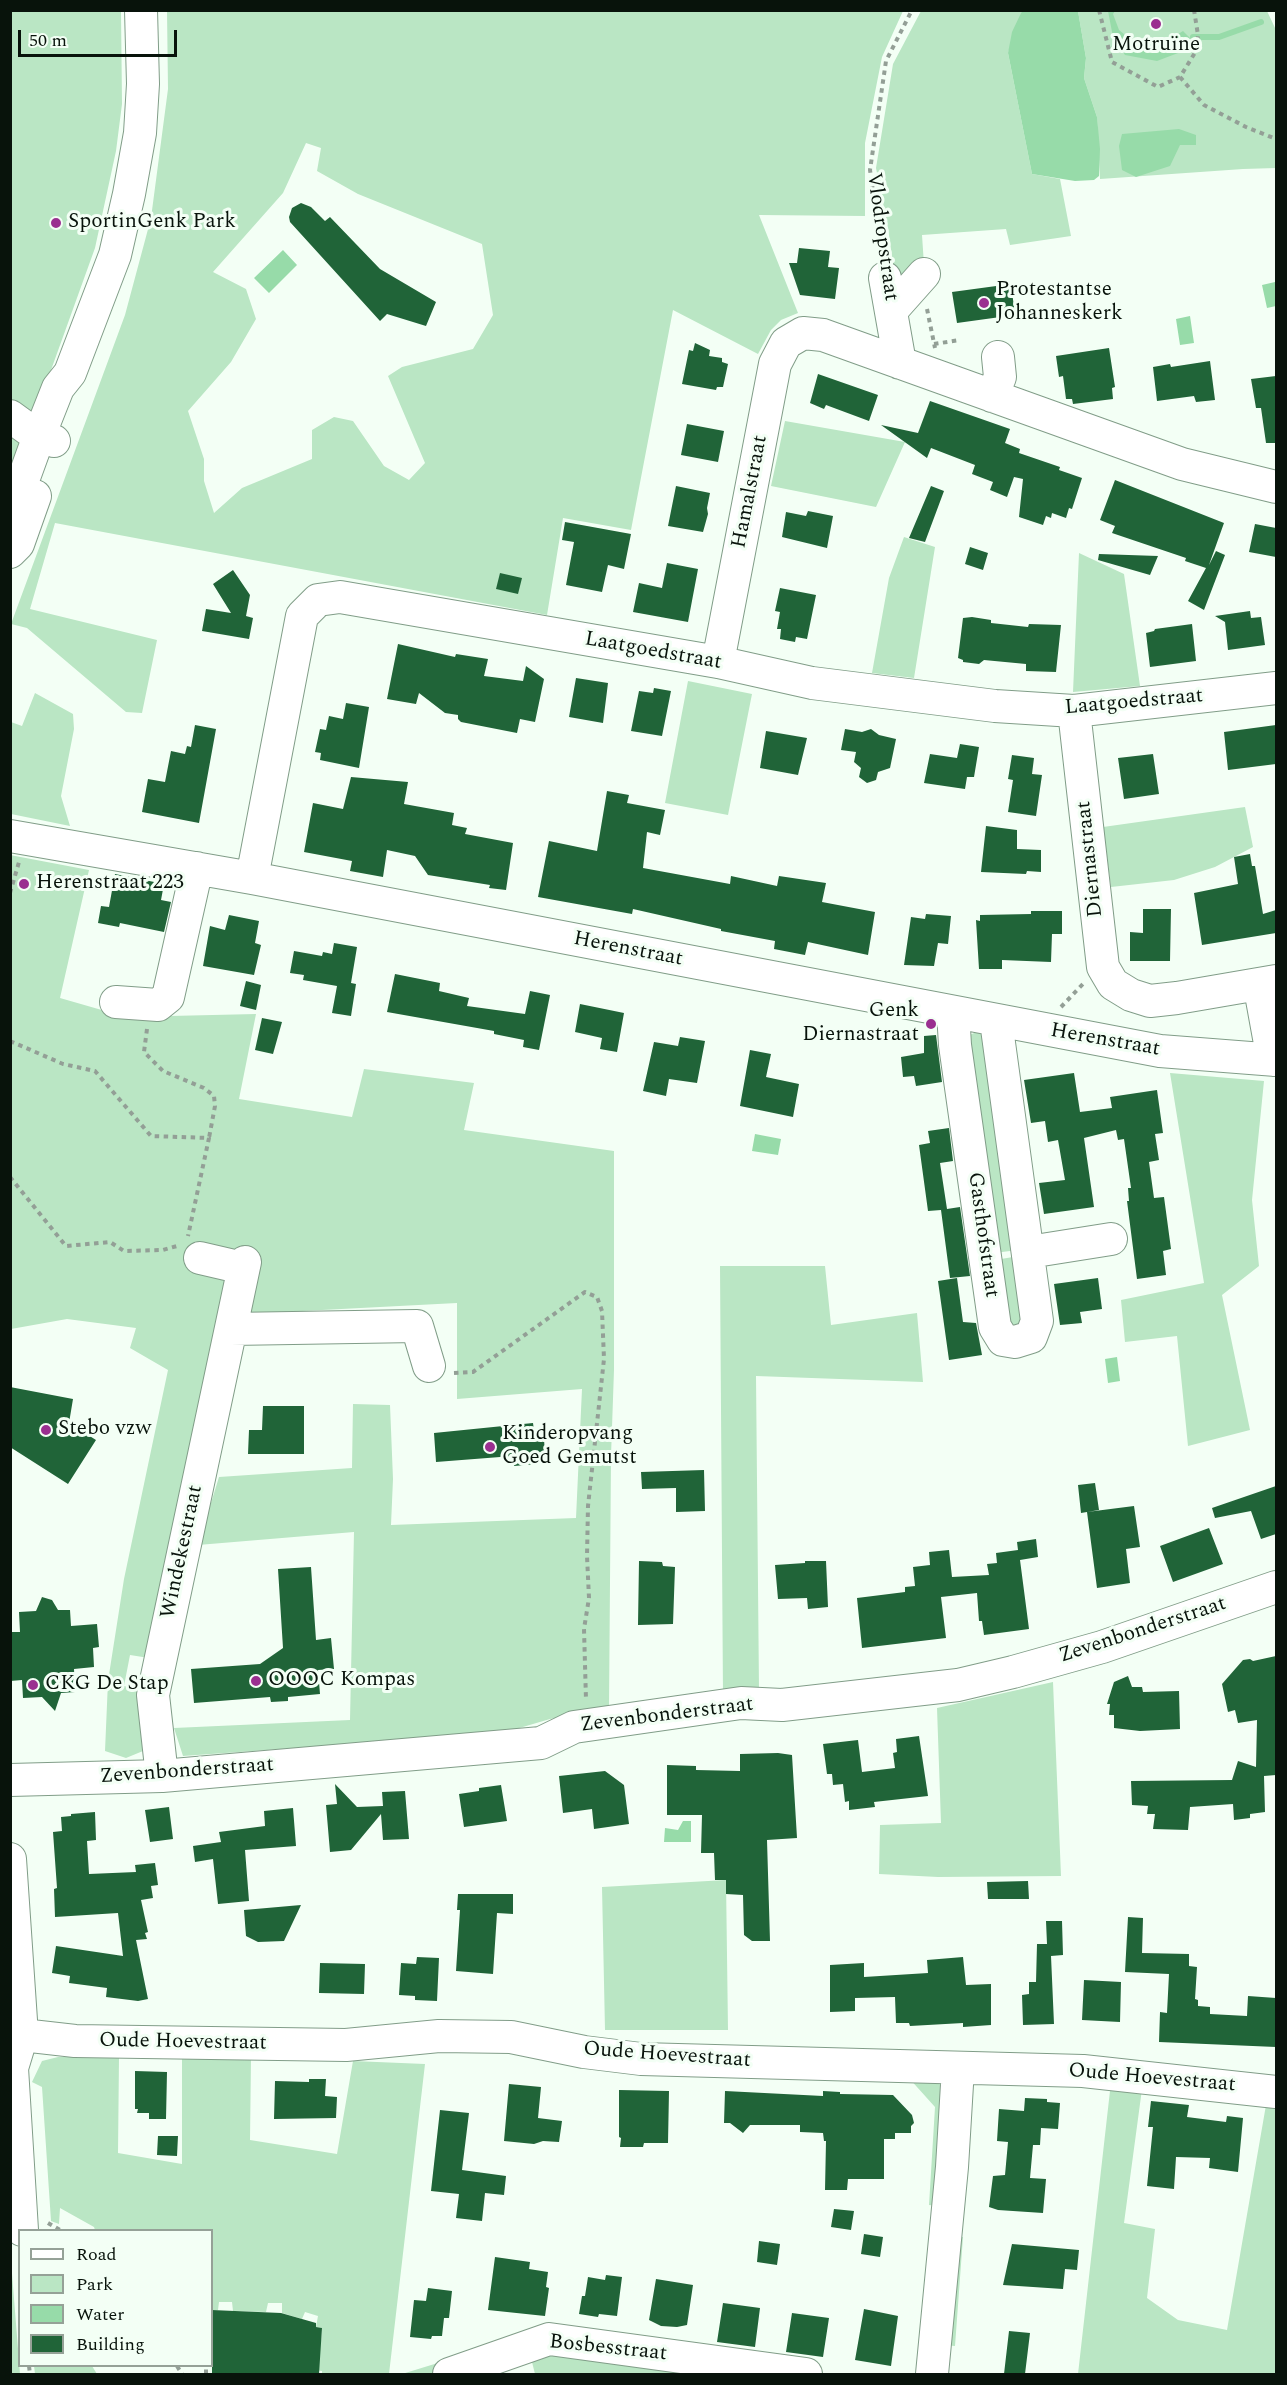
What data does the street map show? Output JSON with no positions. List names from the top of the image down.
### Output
{
  "streets": {
    "street": [
      "Vlodropstraat",
      "Hamalstraat",
      "Laatgoedstraat",
      "Diernastraat",
      "Herenstraat",
      "Gasthofstraat",
      "Windekestraat",
      "Zevenbonderstraat",
      "Oude Hoevestraat",
      "Bosbesstraat"
    ]
  },
  "crossings": [
    ["Vlodropstraat", "Hamalstraat"],
    ["Hamalstraat", "Laatgoedstraat"],
    ["Laatgoedstraat", "Diernastraat"],
    ["Laatgoedstraat", "Herenstraat"],
    ["Diernastraat", "Herenstraat"],
    ["Herenstraat", "Gasthofstraat"],
    ["Windekestraat", "Zevenbonderstraat"]
  ],
  "places": [
    "Motruïne",
    "SportinGenk Park",
    "Protestantse Johanneskerk",
    "Herenstraat 223",
    "Genk Diernastraat",
    "Stebo vzw",
    "Kinderopvang Goed Gemutst",
    "OOOC Kompas",
    "CKG De Stap"
  ],
  "legend": [
    "Road",
    "Park",
    "Water",
    "Building"
  ],
  "scale_bar": "50 m"
}
